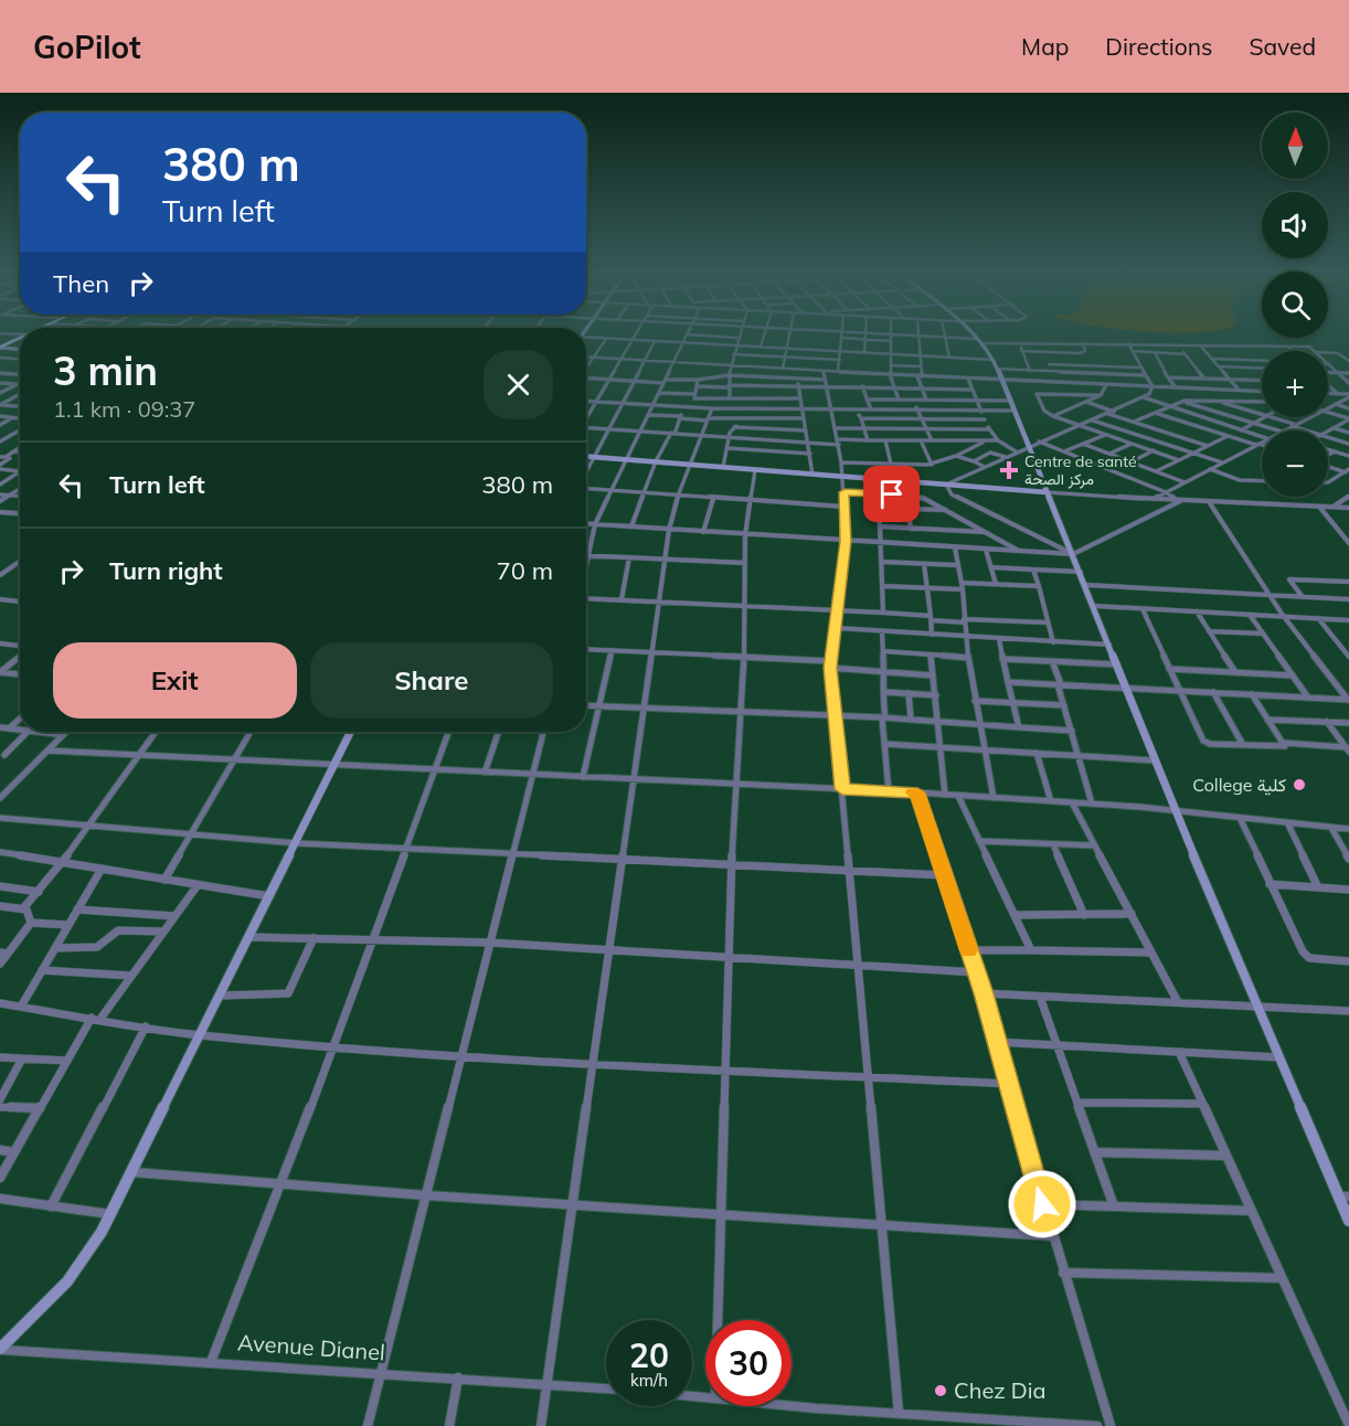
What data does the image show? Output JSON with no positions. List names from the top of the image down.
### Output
{
  "streets": {
    "street": ["Avenue Dianel"]
  },
  "places": {
    "health": ["Centre de santé مركز الصحة"],
    "other": ["College كلية", "Chez Dia"]
  },
  "north": "top",
  "page": {
    "header": "GoPilot",
    "nav": ["Map", "Directions", "Saved"],
    "map_buttons": ["+", "−"],
    "turn": ["380 m", "Turn left"],
    "then": "Then",
    "heading": ["3 min", "1.1 km · 09:37"],
    "list": [
      {
        "name": "Turn left",
        "value": "380 m"
      },
      {
        "name": "Turn right",
        "value": "70 m"
      }
    ],
    "buttons": ["Exit", "Share"],
    "speed": "20 km/h",
    "limit": "30"
  }
}
